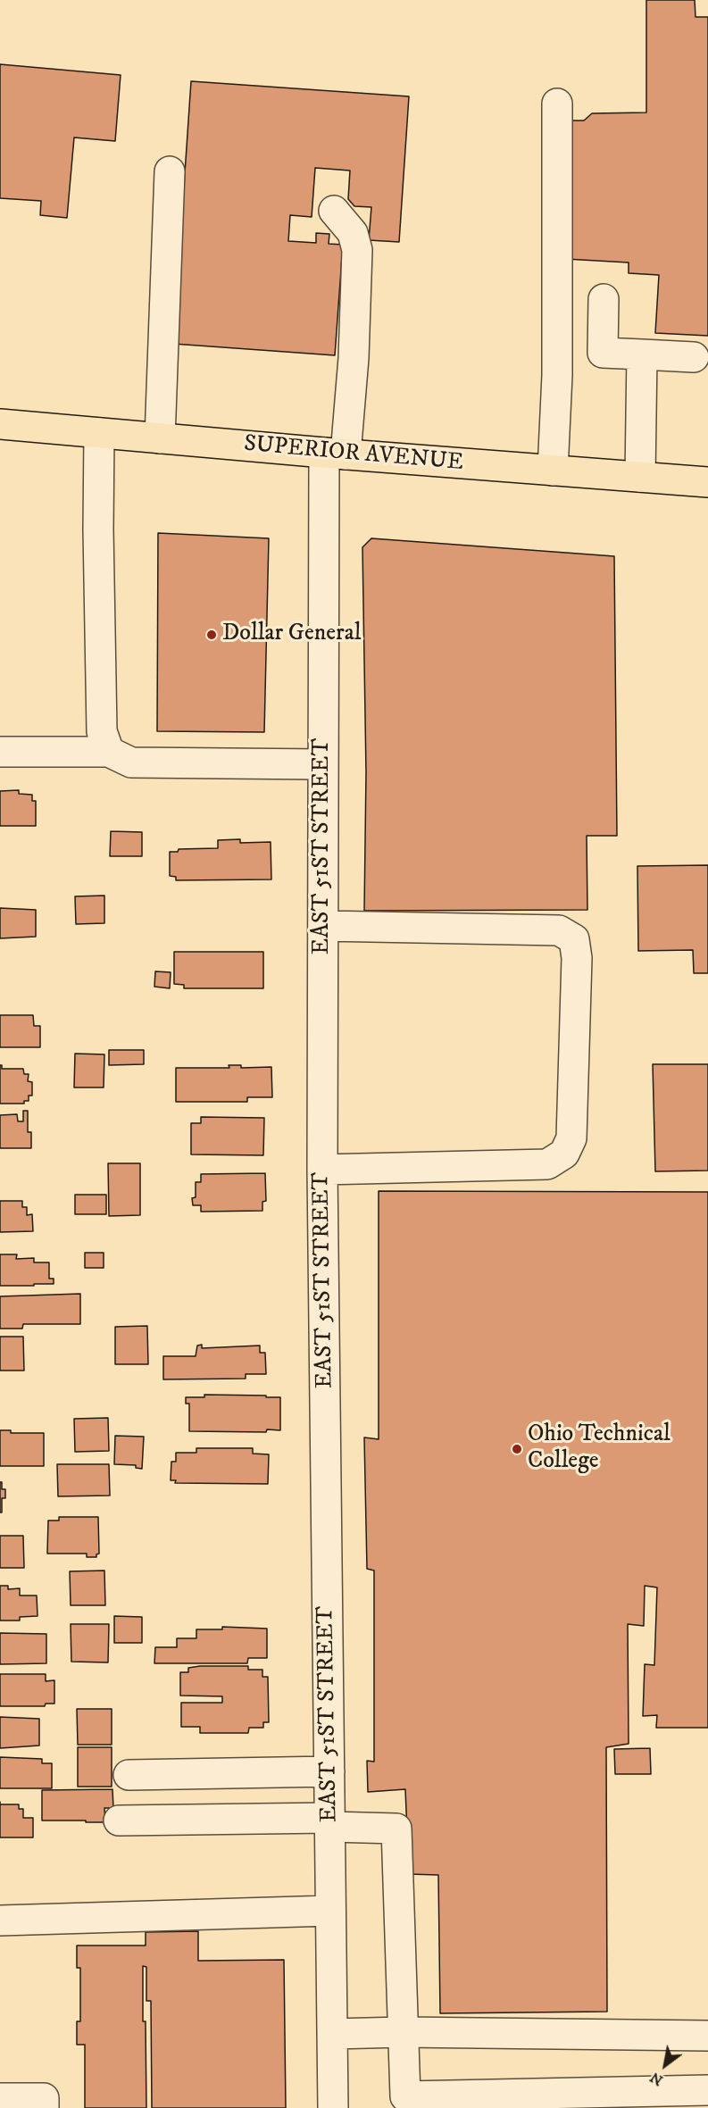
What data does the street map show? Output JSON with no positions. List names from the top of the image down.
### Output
{
  "streets": {
    "main road": ["SUPERIOR AVENUE"],
    "street": ["EAST 51ST STREET"]
  },
  "crossings": [
    ["SUPERIOR AVENUE", "EAST 51ST STREET"]
  ],
  "places": ["Dollar General", "Ohio Technical College"],
  "north": "bottom left"
}
